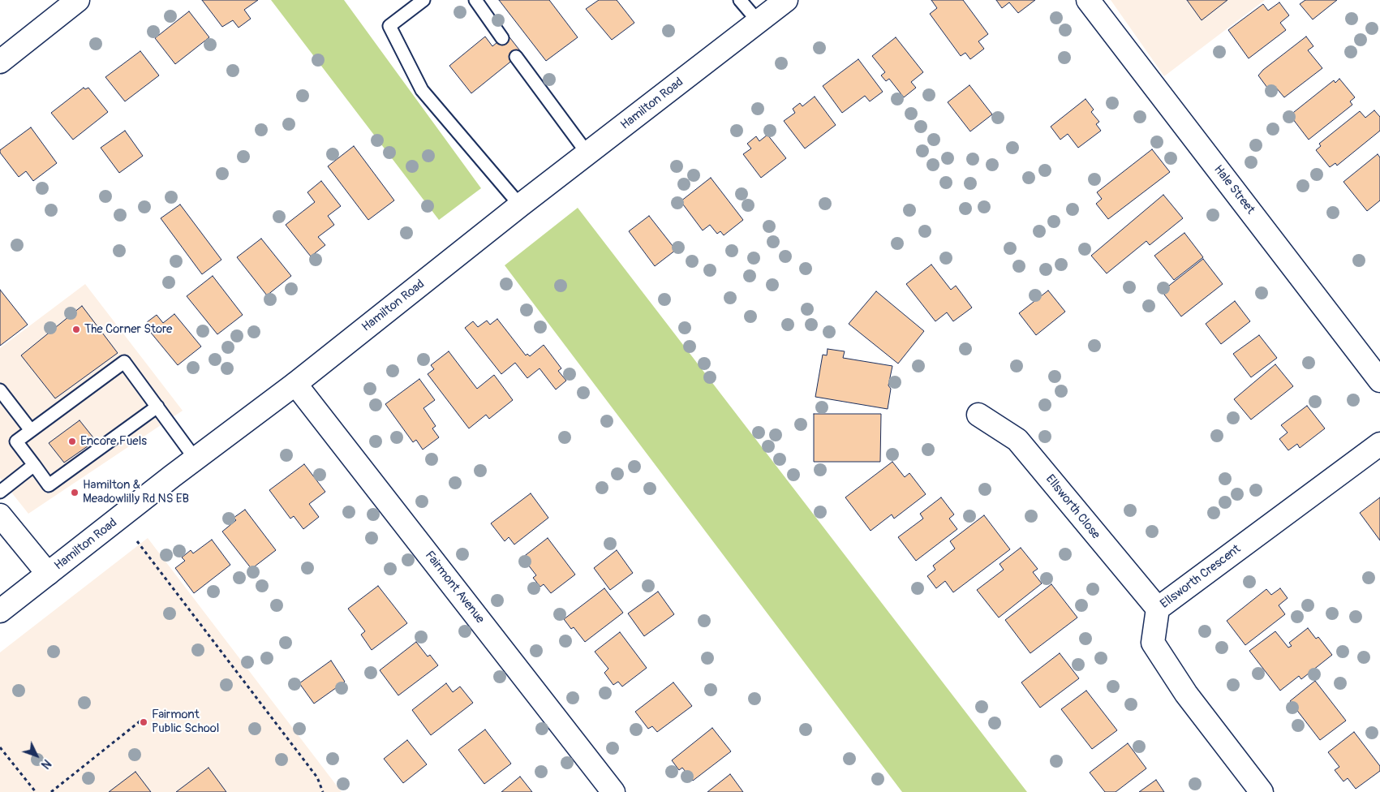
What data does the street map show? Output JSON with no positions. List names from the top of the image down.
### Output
{
  "streets": {
    "street": [
      "Hamilton Road",
      "Hale Street",
      "Ellsworth Close",
      "Ellsworth Crescent",
      "Fairmont Avenue"
    ]
  },
  "crossings": [
    ["Hamilton Road", "Fairmont Avenue"],
    ["Ellsworth Close", "Ellsworth Crescent"]
  ],
  "places": [
    "The Corner Store",
    "Encore Fuels",
    "Hamilton & Meadowlilly Rd NS EB",
    "Fairmont Public School"
  ],
  "north": "bottom right"
}
